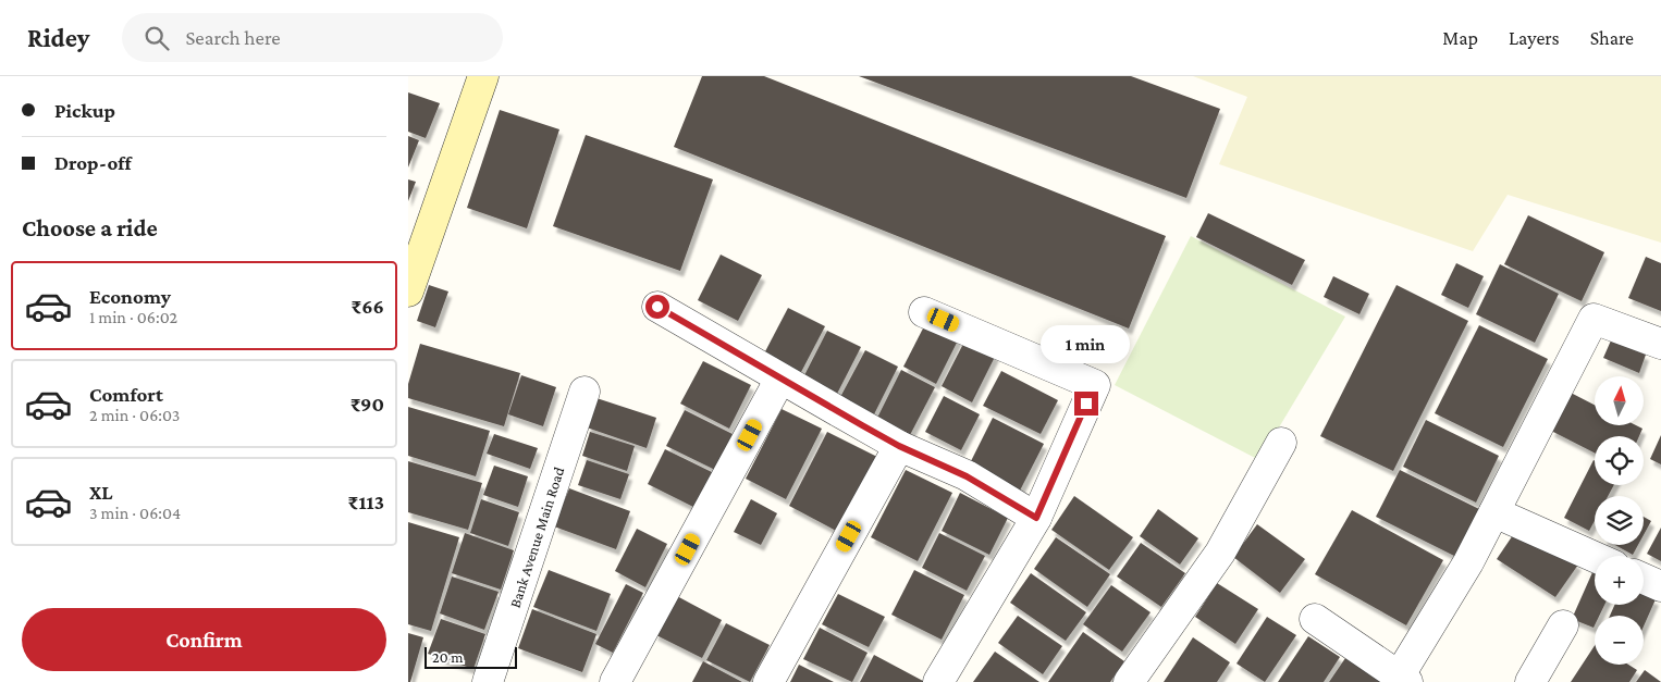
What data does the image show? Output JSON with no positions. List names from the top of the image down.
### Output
{
  "streets": {
    "street": ["Bank Avenue Main Road"]
  },
  "scale_bar": "20 m",
  "north": "top",
  "page": {
    "header": "Ridey",
    "search": "Search here",
    "nav": ["Map", "Layers", "Share"],
    "banner": ["Pickup", "Drop-off"],
    "heading": "Choose a ride",
    "list": [
      {
        "name": "Economy",
        "note": "1 min · 06:02",
        "value": "₹66"
      },
      {
        "name": "Comfort",
        "note": "2 min · 06:03",
        "value": "₹90"
      },
      {
        "name": "XL",
        "note": "3 min · 06:04",
        "value": "₹113"
      }
    ],
    "bubble": "1 min",
    "map_buttons": ["+", "−"],
    "buttons": "Confirm",
    "scale": "20 m"
  }
}
